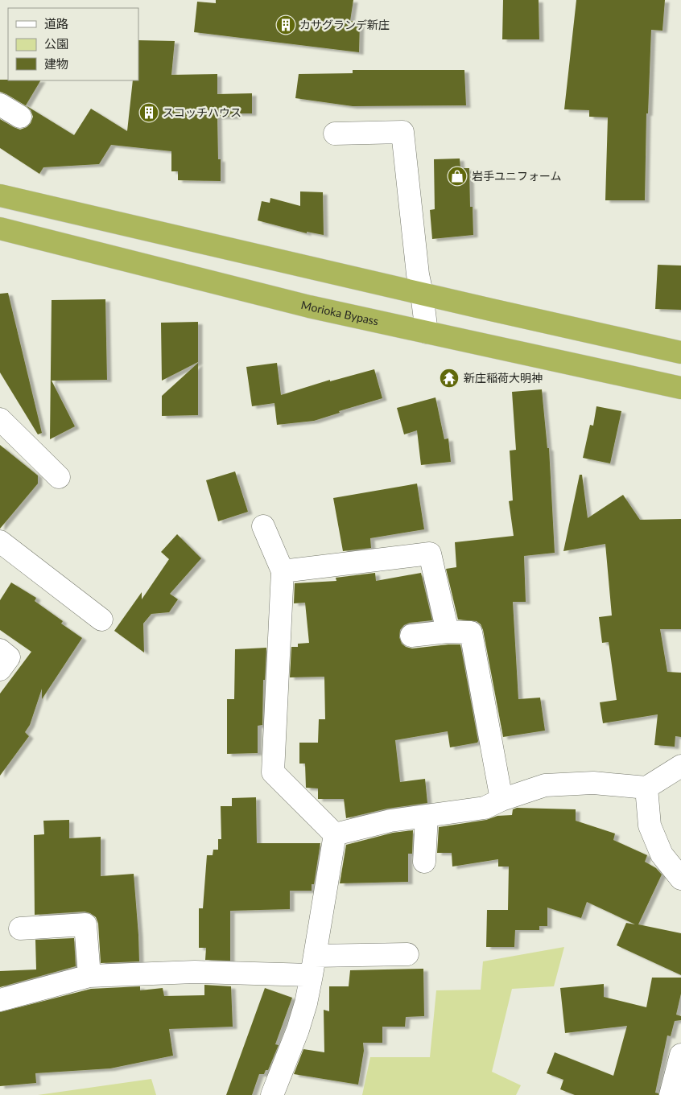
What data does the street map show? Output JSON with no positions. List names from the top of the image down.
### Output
{
  "streets": {
    "highway": ["Morioka Bypass"]
  },
  "places": {
    "building": ["カサグランデ新庄", "スコッチハウス"],
    "shop": ["岩手ユニフォーム"],
    "temple": ["新庄稲荷大明神"]
  },
  "legend": ["道路", "公園", "建物"]
}
